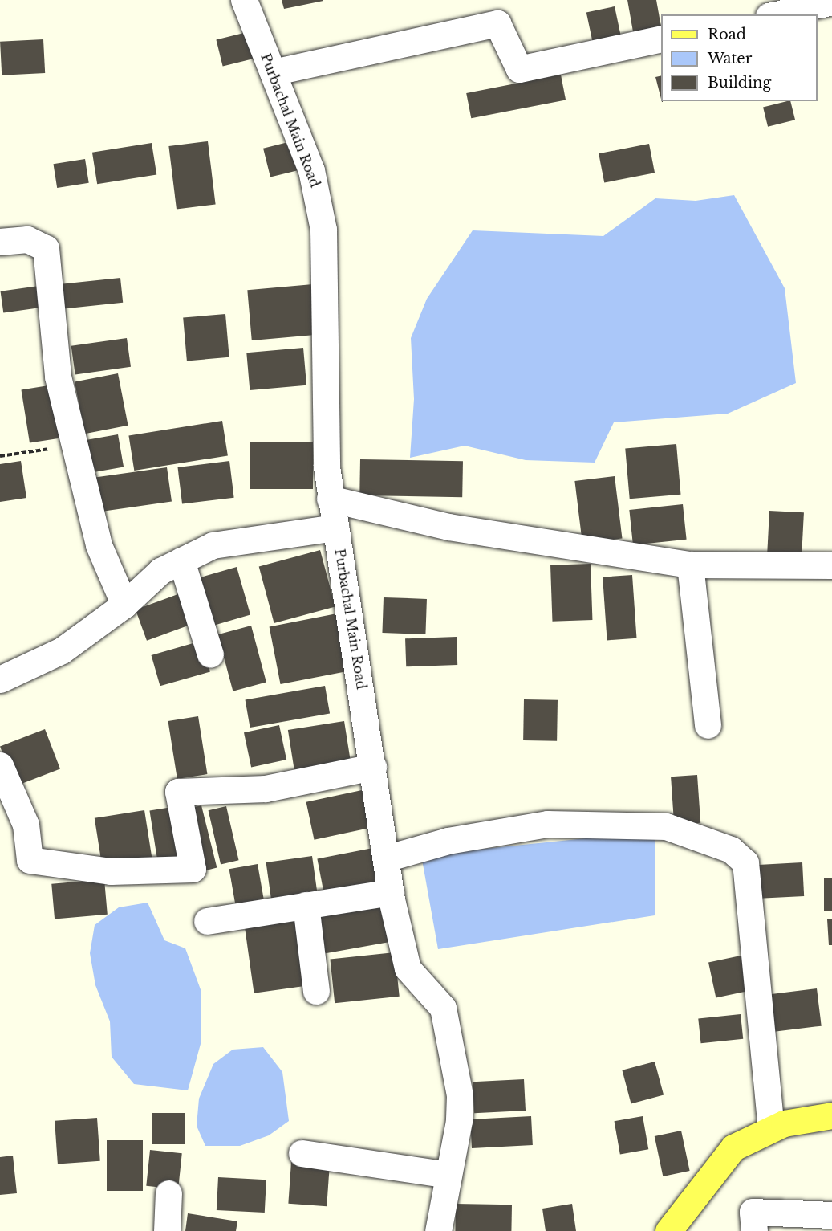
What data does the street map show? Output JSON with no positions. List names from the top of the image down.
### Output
{
  "streets": {
    "street": ["Purbachal Main Road"]
  },
  "legend": ["Road", "Water", "Building"]
}
